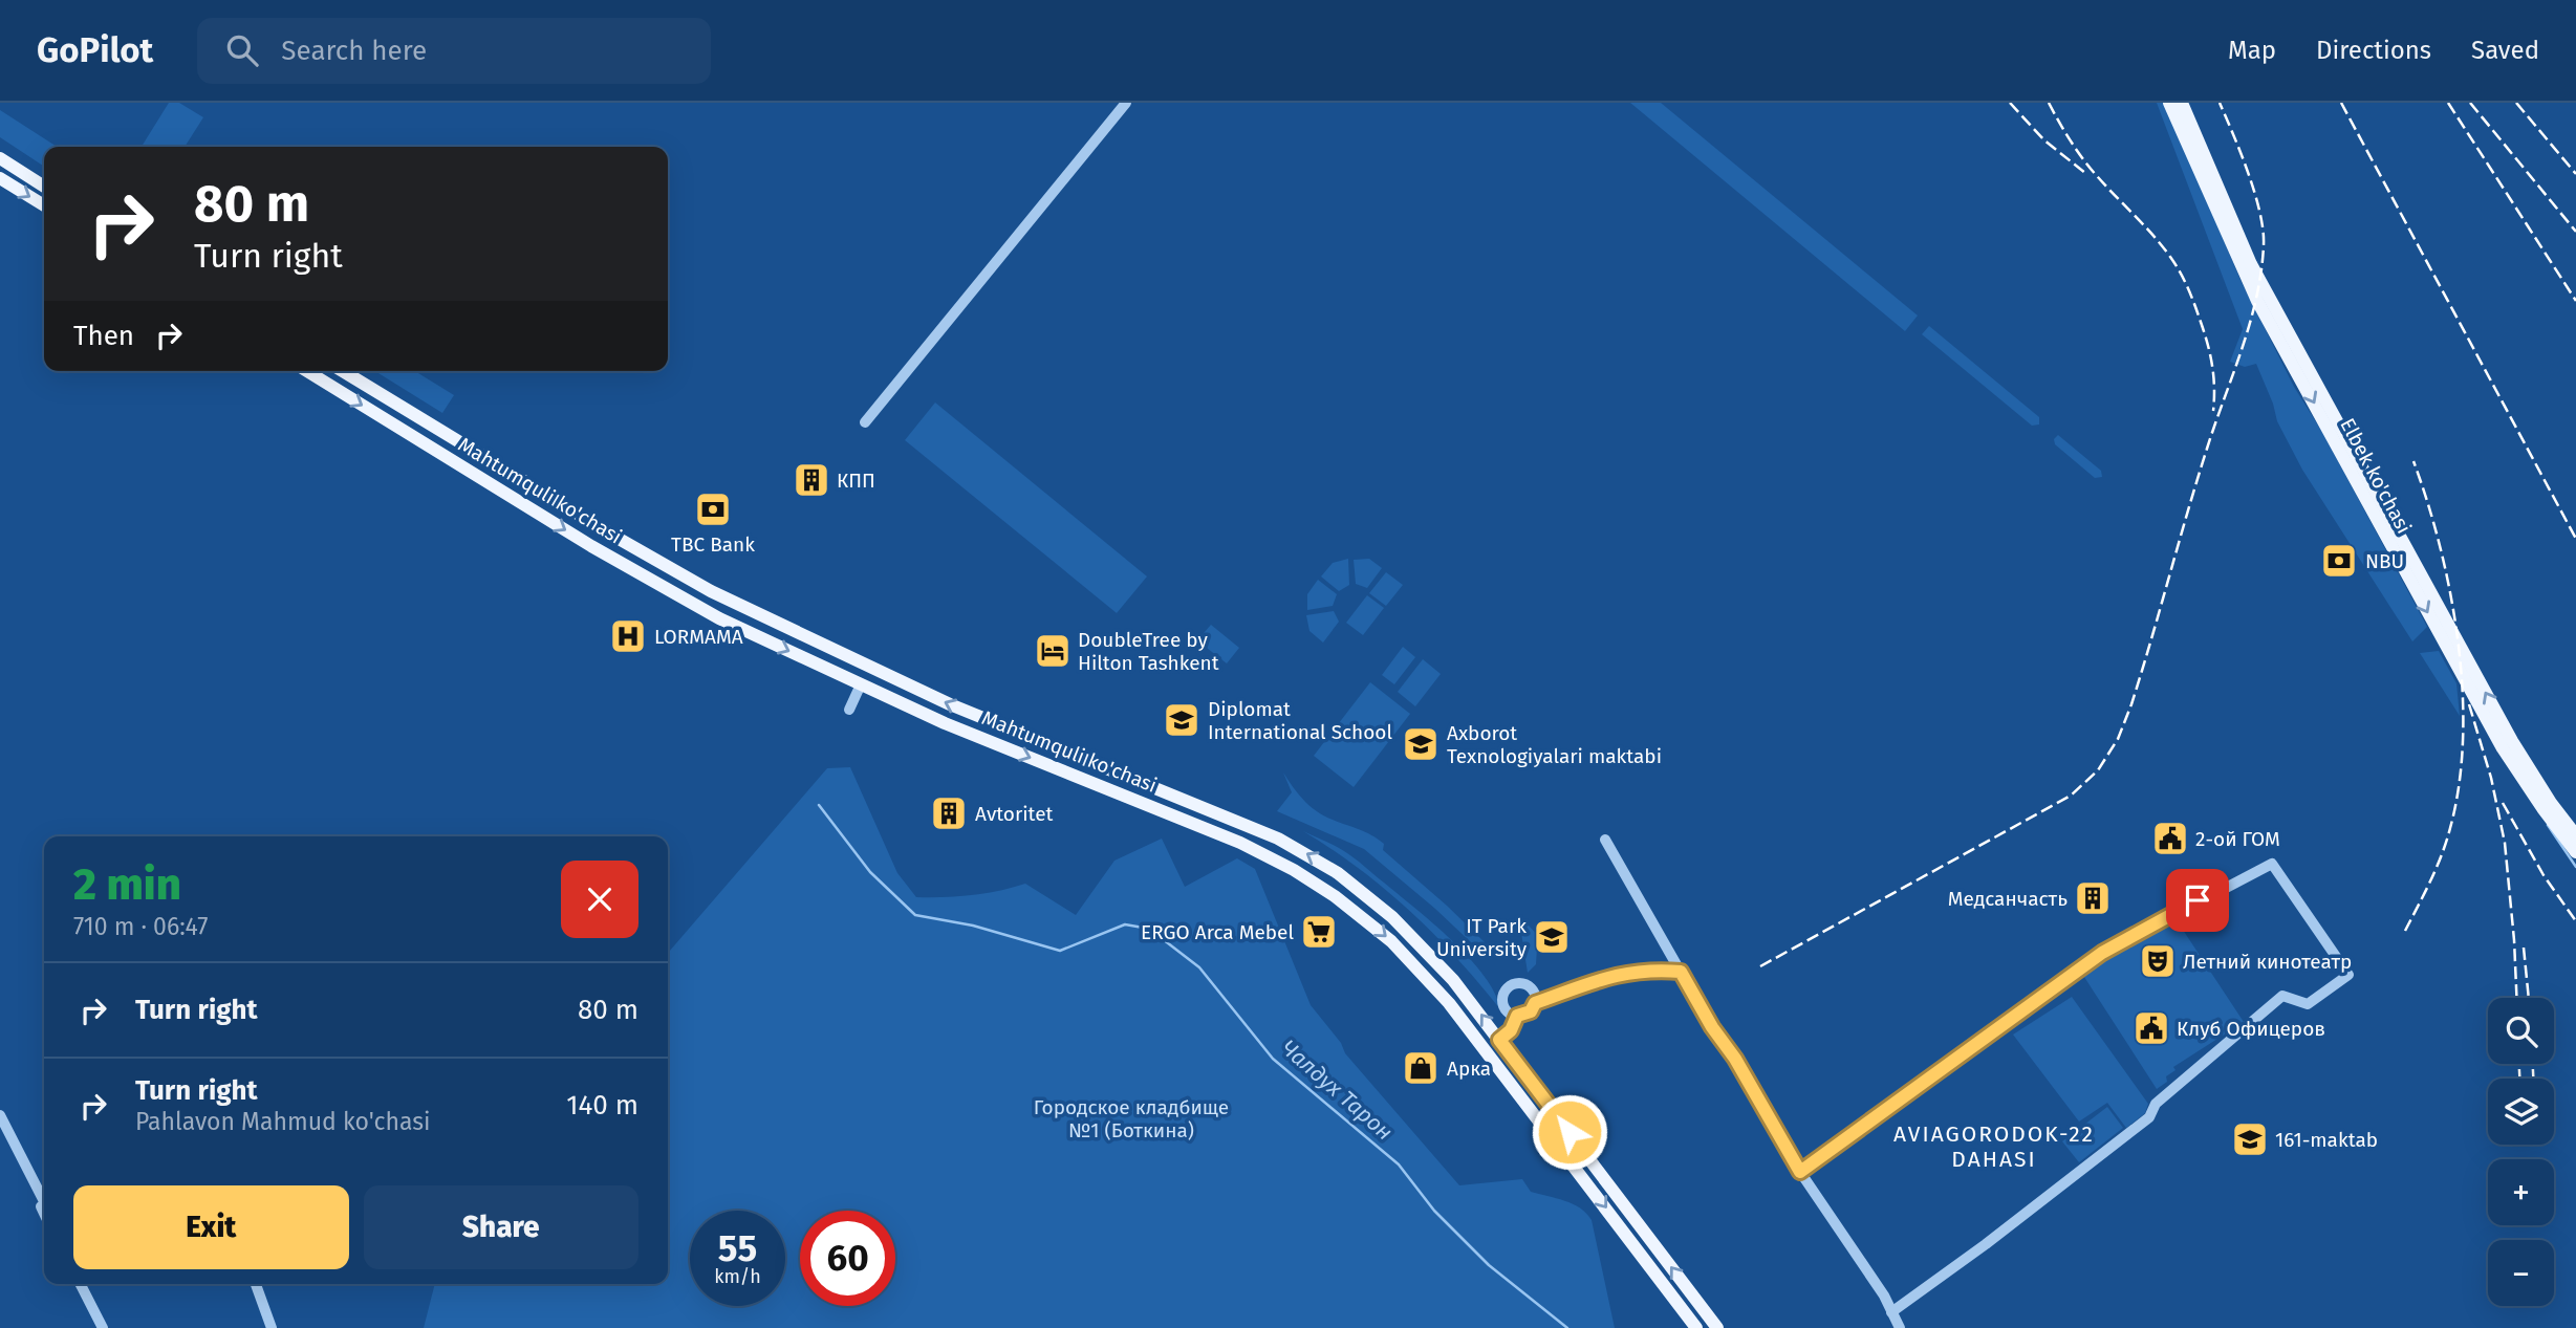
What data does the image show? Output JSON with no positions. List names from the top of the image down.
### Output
{
  "streets": {
    "main road": ["Elbek ko'chasi", "Mahtumquli ko'chasi"]
  },
  "districts": ["AVIAGORODOK-22 DAHASI"],
  "water": ["Чалдух Тарон"],
  "parks": ["Городское кладбище №1 (Боткина)"],
  "places": {
    "building": ["КПП", "Avtoritet", "Медсанчасть"],
    "bank": ["TBC Bank", "NBU"],
    "hospital": ["LORMAMA"],
    "hotel": ["DoubleTree by Hilton Tashkent"],
    "school or university": [
      "Diplomat International School",
      "Axborot Texnologiyalari maktabi",
      "IT Park University",
      "161-maktab"
    ],
    "public building": ["2-ой ГОМ", "Клуб Офицеров"],
    "supermarket": ["ERGO Arca Mebel"],
    "theatre": ["Летний кинотеатр"],
    "shop": ["Арка"]
  },
  "page": {
    "header": "GoPilot",
    "search": "Search here",
    "nav": ["Map", "Directions", "Saved"],
    "turn": ["80 m", "Turn right"],
    "then": "Then",
    "heading": ["2 min", "710 m · 06:47"],
    "list": [
      {
        "name": "Turn right",
        "value": "80 m"
      },
      {
        "name": "Turn right",
        "note": "Pahlavon Mahmud ko'chasi",
        "value": "140 m"
      }
    ],
    "map_buttons": ["+", "−"],
    "buttons": ["Exit", "Share"],
    "speed": "55 km/h",
    "limit": "60"
  }
}
